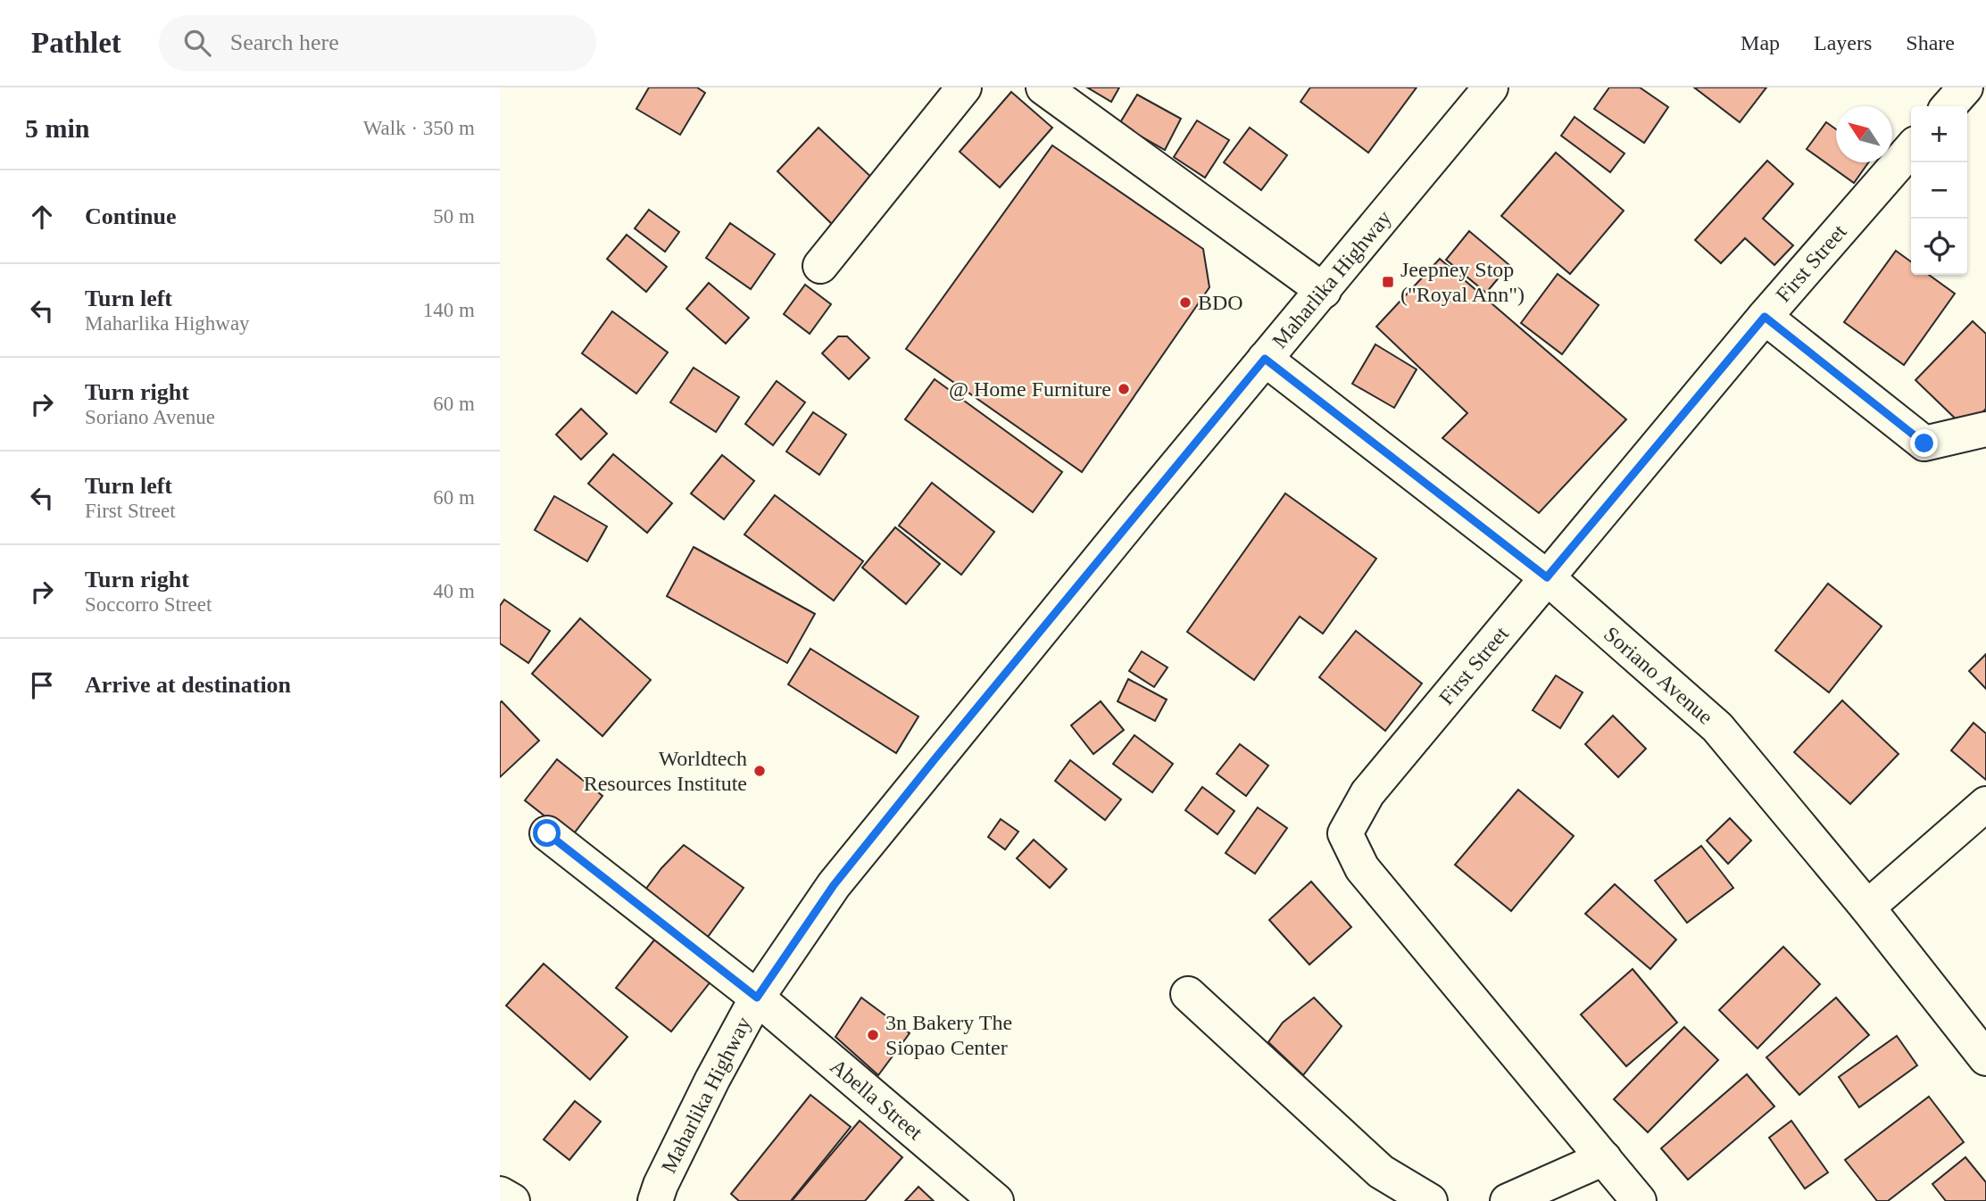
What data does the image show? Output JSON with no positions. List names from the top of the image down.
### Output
{
  "streets": {
    "street": [
      "First Street",
      "Maharlika Highway",
      "Soriano Avenue",
      "Abella Street"
    ]
  },
  "crossings": [
    ["First Street", "Soriano Avenue"],
    ["Maharlika Highway", "Soriano Avenue"],
    ["Maharlika Highway", "Abella Street"]
  ],
  "places": {
    "transit": ["Jeepney Stop (\"Royal Ann\")"],
    "other": [
      "BDO",
      "@ Home Furniture",
      "Worldtech Resources Institute",
      "3n Bakery The Siopao Center"
    ]
  },
  "north": "top left",
  "page": {
    "header": "Pathlet",
    "search": "Search here",
    "nav": ["Map", "Layers", "Share"],
    "heading": ["5 min", "Walk · 350 m"],
    "map_buttons": ["+", "−"],
    "list": [
      ["Continue", "50 m"],
      ["Turn left", "Maharlika Highway", "140 m"],
      ["Turn right", "Soriano Avenue", "60 m"],
      ["Turn left", "First Street", "60 m"],
      ["Turn right", "Soccorro Street", "40 m"],
      "Arrive at destination"
    ]
  }
}
